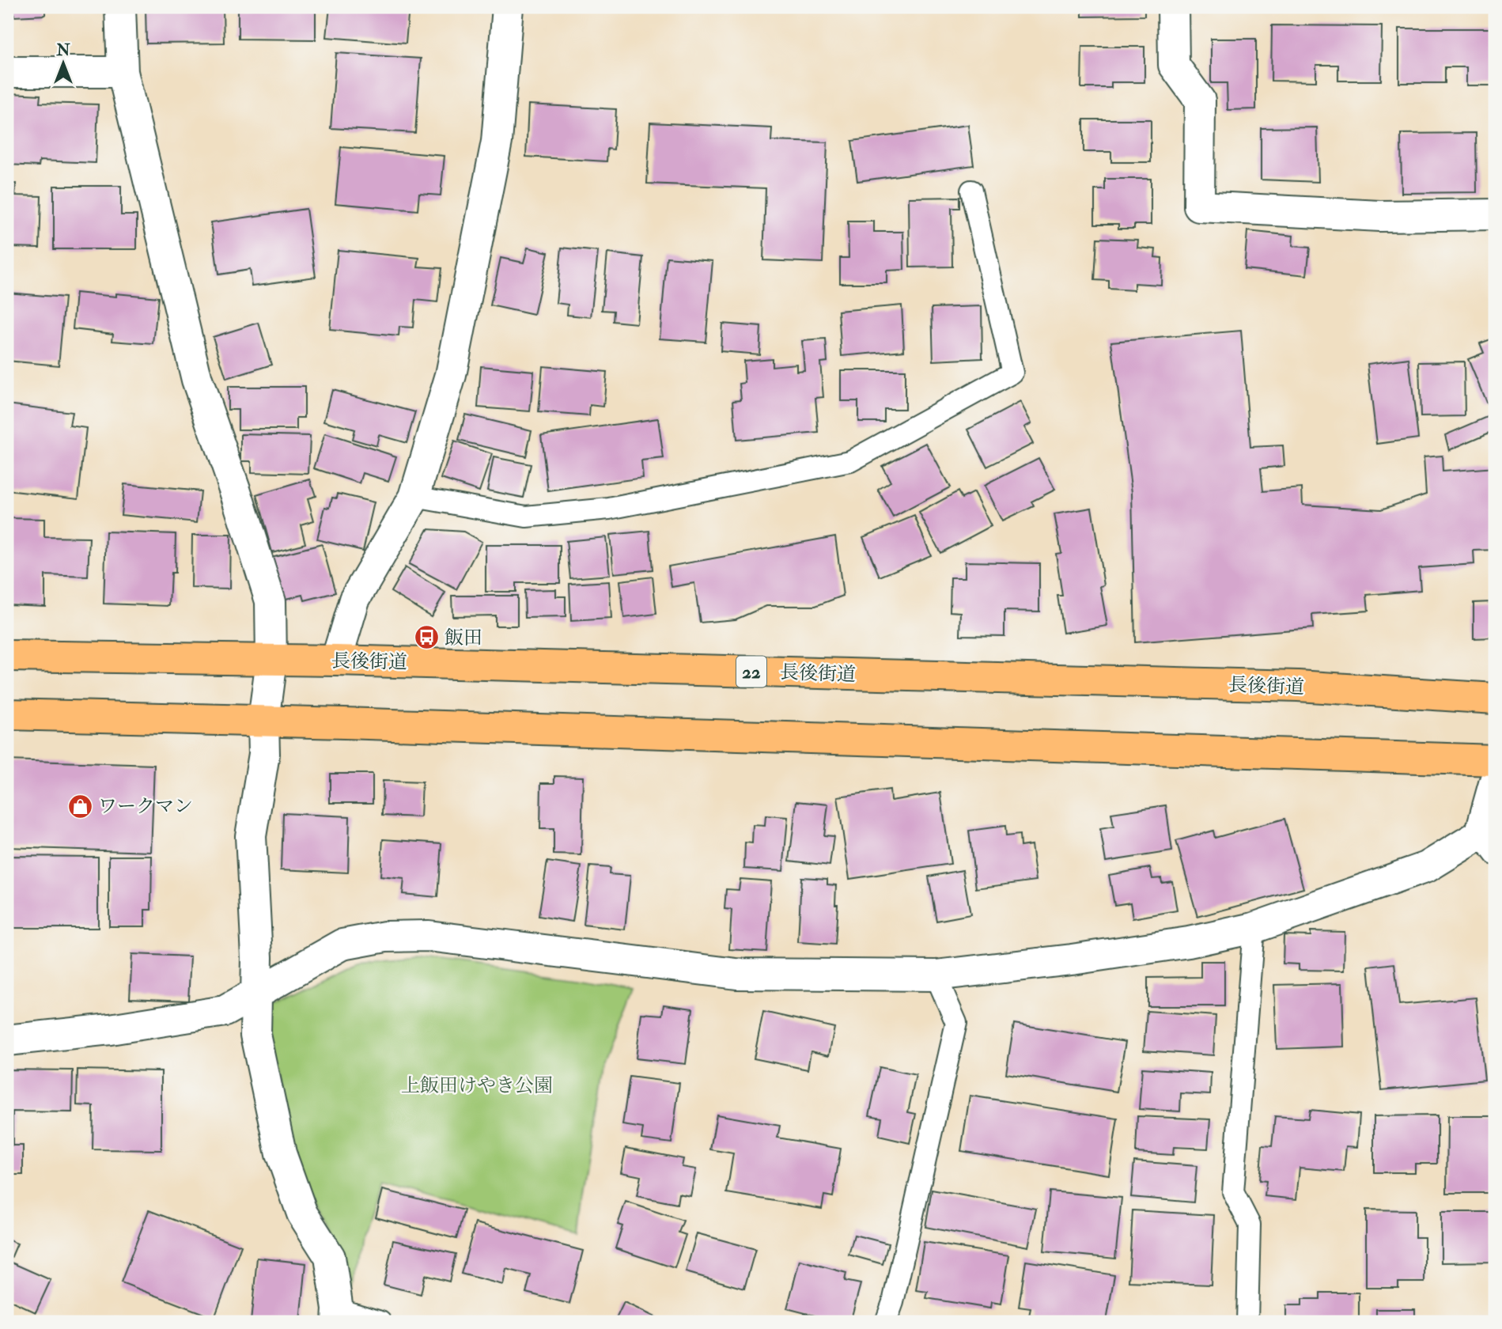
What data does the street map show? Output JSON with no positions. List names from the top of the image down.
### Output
{
  "streets": {
    "main road": ["長後街道", "22"]
  },
  "parks": ["上飯田けやき公園"],
  "places": {
    "bus stop": ["飯田"],
    "shop": ["ワークマン"]
  },
  "north": "top"
}
